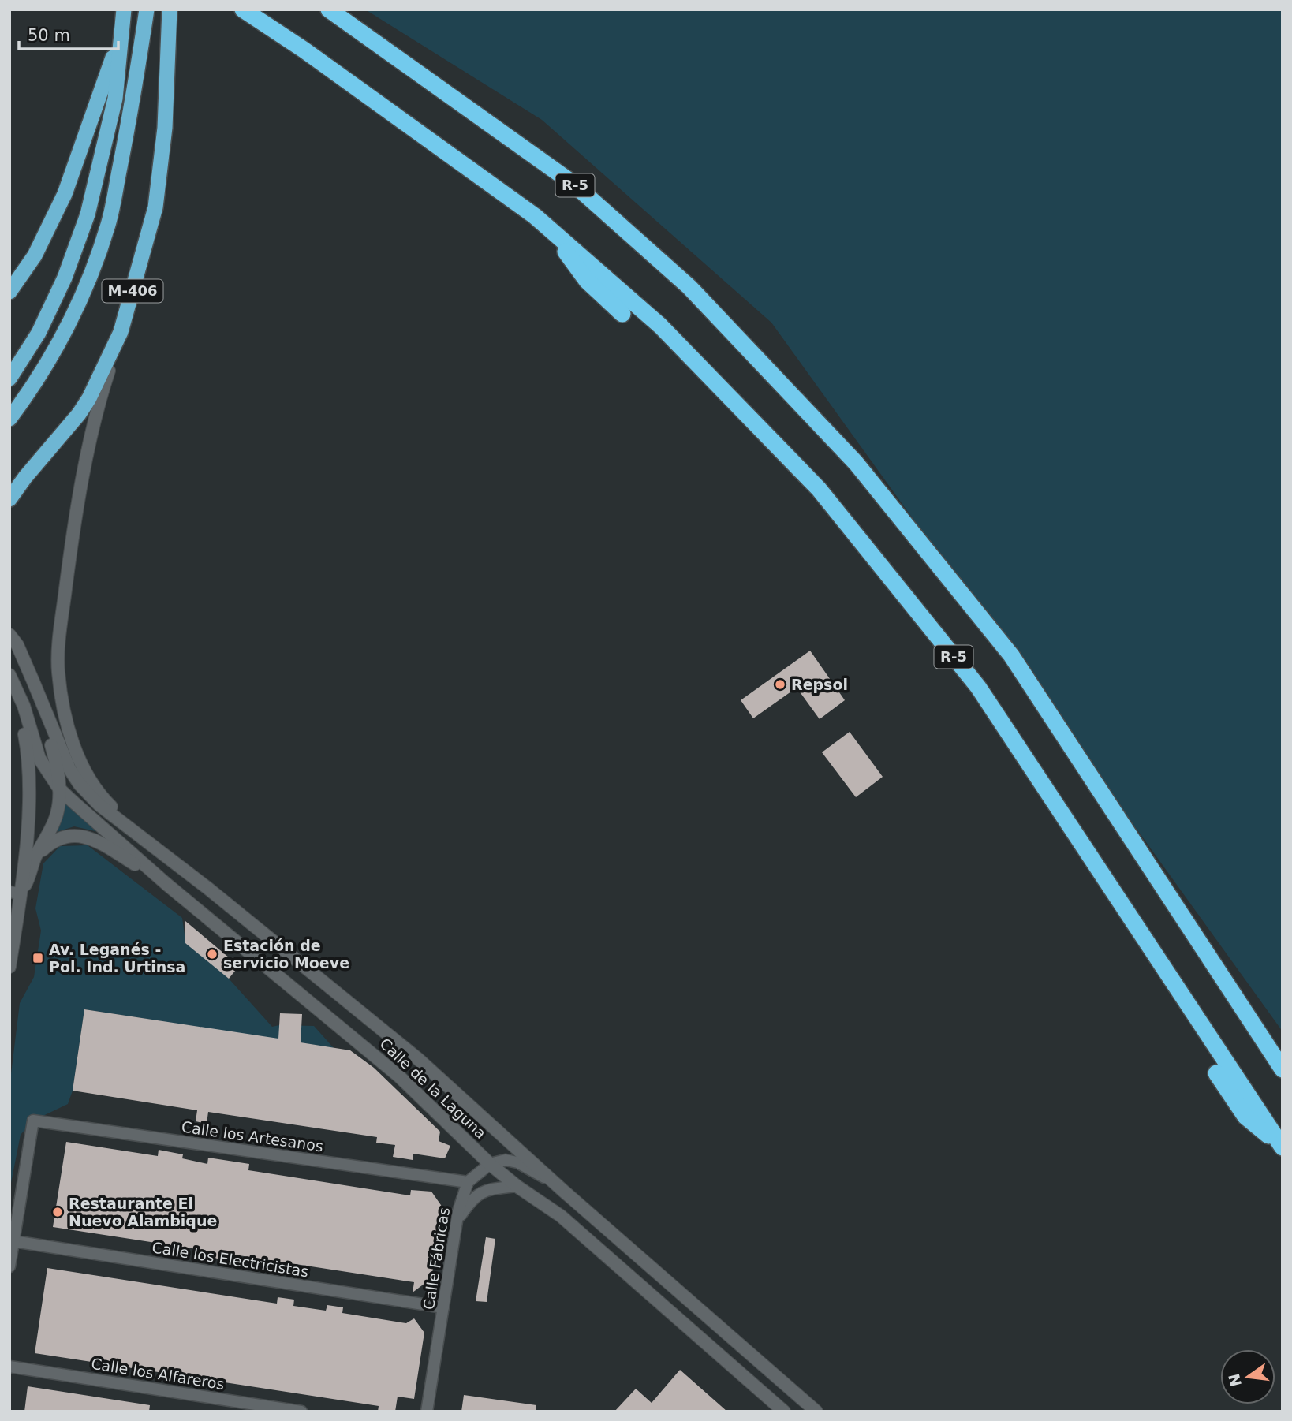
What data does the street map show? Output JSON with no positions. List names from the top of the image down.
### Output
{
  "streets": {
    "highway": ["R-5", "M-406"],
    "street": [
      "Calle de la Laguna",
      "Calle los Artesanos",
      "Calle Fábricas",
      "Calle los Electricistas",
      "Calle los Alfareros"
    ]
  },
  "crossings": [
    ["Calle los Artesanos", "Calle Fábricas"],
    ["Calle los Artesanos", "Calle los Electricistas"],
    ["Calle Fábricas", "Calle los Electricistas"]
  ],
  "places": {
    "other": ["Repsol", "Estación de servicio Moeve", "Restaurante El Nuevo Alambique"],
    "transit": ["Av. Leganés - Pol. Ind. Urtinsa"]
  },
  "scale_bar": "50 m",
  "north": "left"
}
